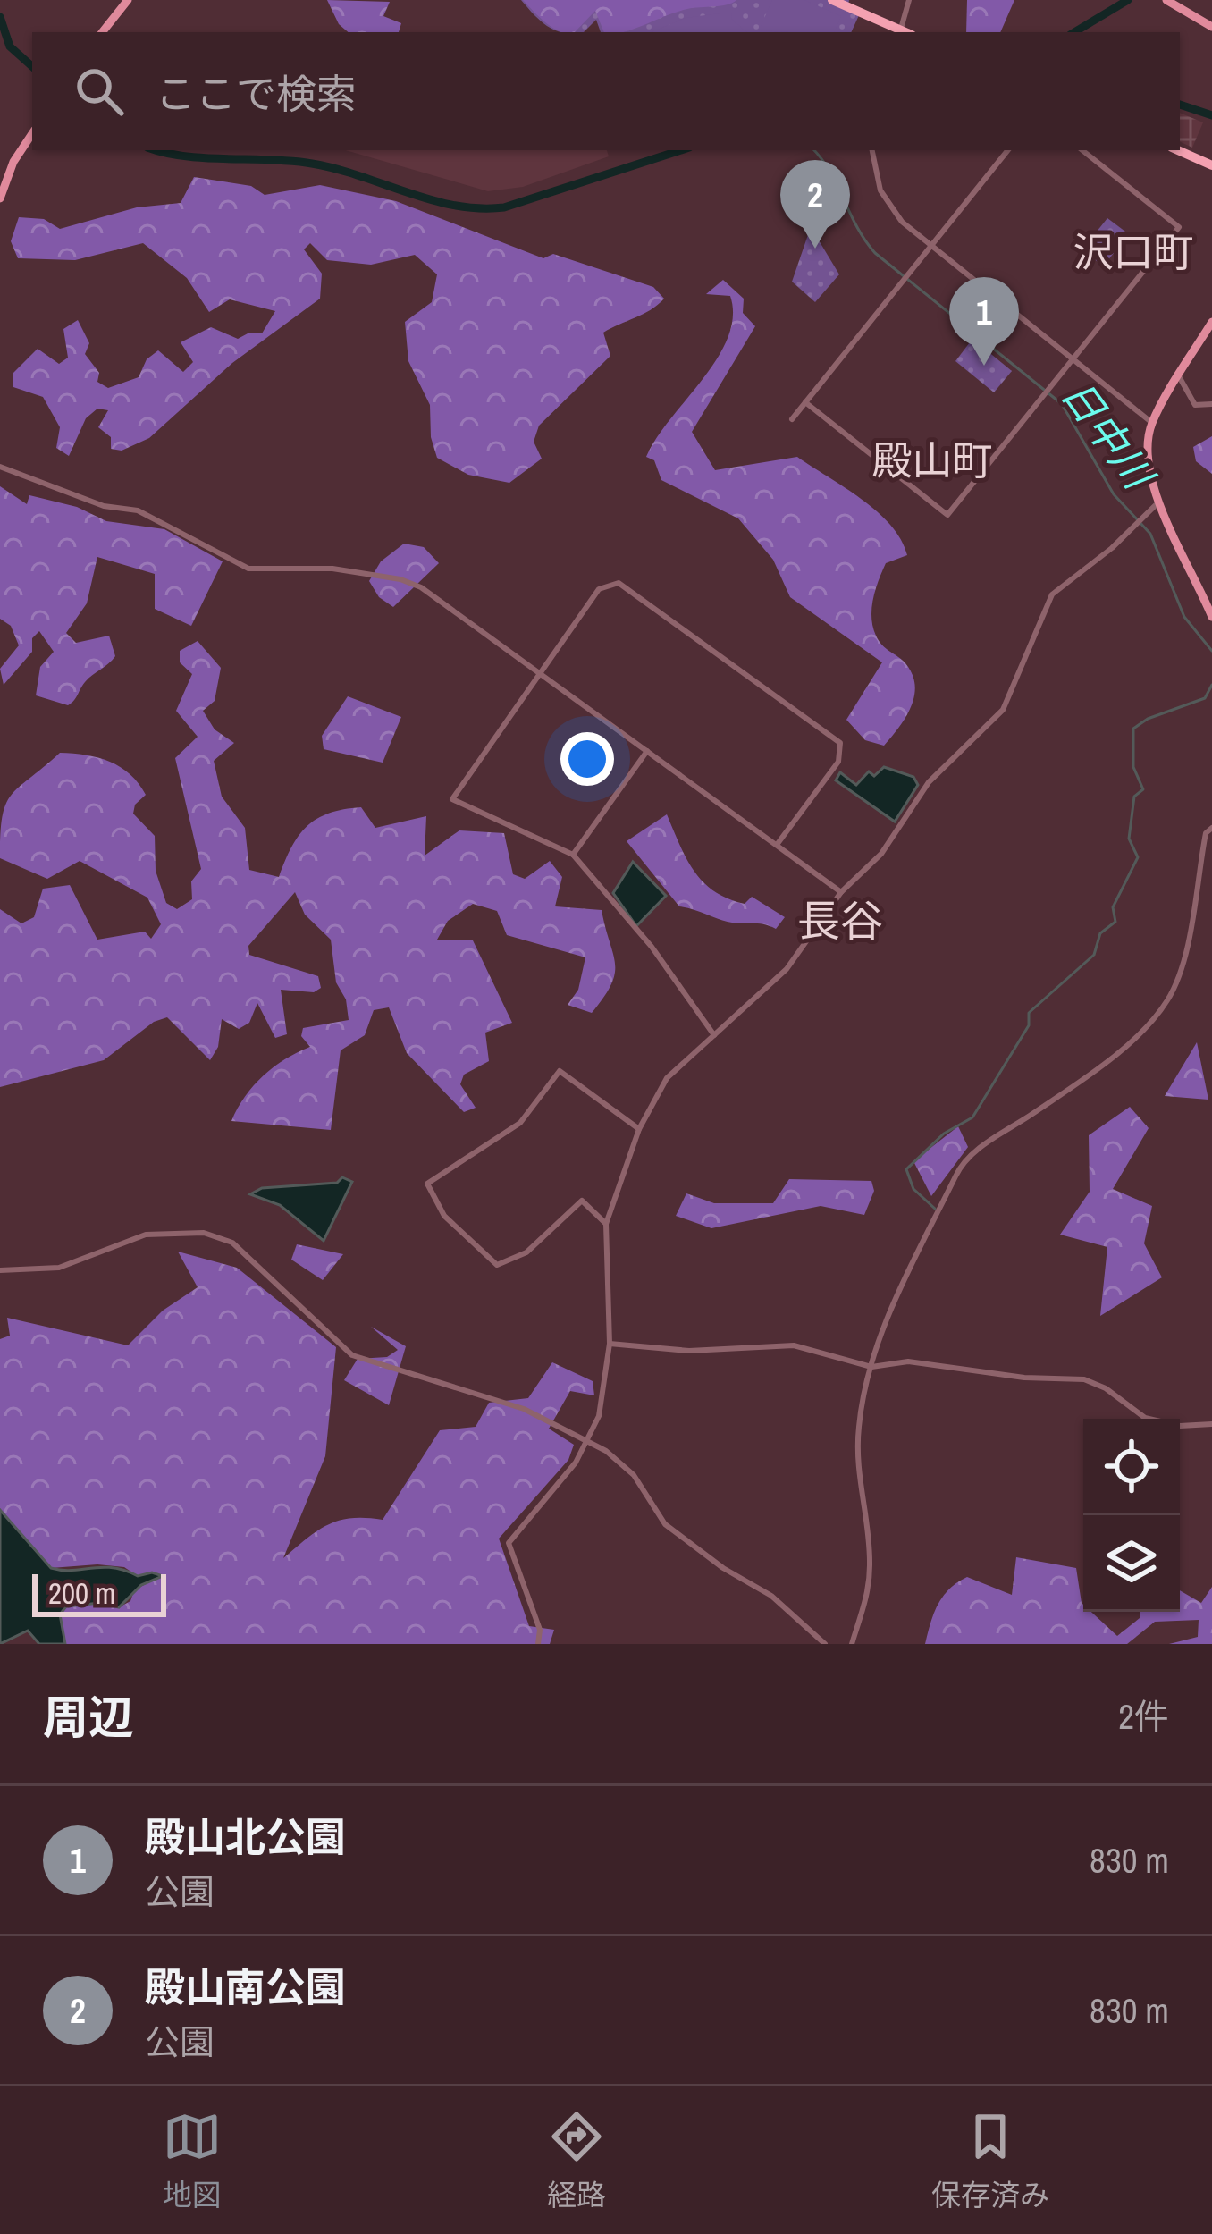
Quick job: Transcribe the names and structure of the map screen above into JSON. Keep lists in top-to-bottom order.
{
  "districts": ["沢口町", "殿山町", "長谷"],
  "water": ["日中川"],
  "scale_bar": "200 m",
  "page": {
    "search": "ここで検索",
    "pins": ["2", "1"],
    "scale": "200 m",
    "heading": ["周辺", "2件"],
    "list": [
      {
        "mark": "1",
        "name": "殿山北公園",
        "note": "公園",
        "value": "830 m"
      },
      {
        "mark": "2",
        "name": "殿山南公園",
        "note": "公園",
        "value": "830 m"
      }
    ],
    "nav": ["地図", "経路", "保存済み"]
  }
}
